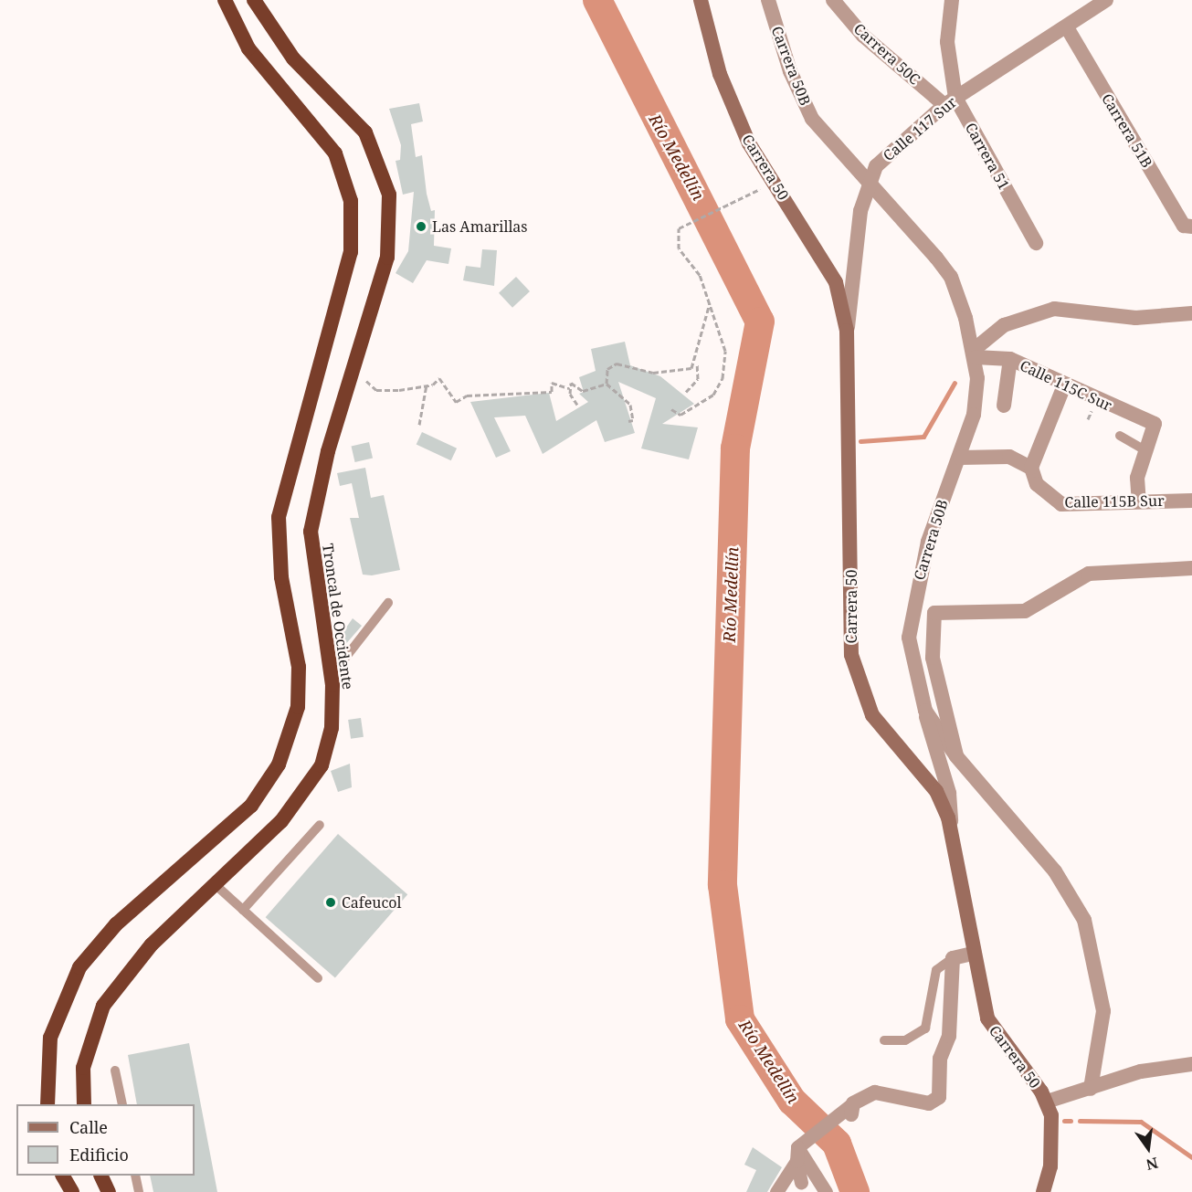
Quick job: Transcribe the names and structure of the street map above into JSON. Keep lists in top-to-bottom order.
{
  "streets": {
    "highway": ["Troncal de Occidente"],
    "main road": ["Carrera 50"],
    "street": [
      "Carrera 50C",
      "Carrera 50B",
      "Calle 117 Sur",
      "Carrera 51B",
      "Carrera 51",
      "Calle 115C Sur",
      "Calle 115B Sur"
    ]
  },
  "crossings": [
    ["Carrera 50C", "Calle 117 Sur"],
    ["Carrera 50C", "Carrera 51"],
    ["Carrera 50B", "Calle 117 Sur"],
    ["Carrera 50B", "Calle 115C Sur"],
    ["Calle 117 Sur", "Carrera 51B"],
    ["Calle 117 Sur", "Carrera 51"],
    ["Calle 117 Sur", "Carrera 50"]
  ],
  "water": ["Río Medellín"],
  "places": ["Las Amarillas", "Cafeucol"],
  "legend": ["Calle", "Edificio"],
  "north": "bottom"
}
